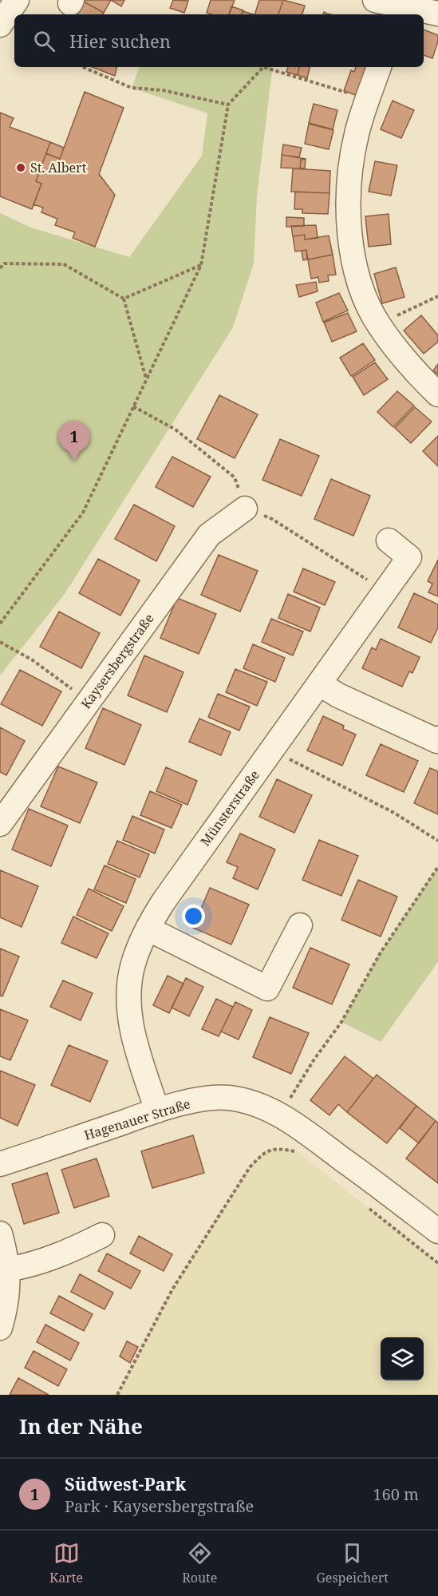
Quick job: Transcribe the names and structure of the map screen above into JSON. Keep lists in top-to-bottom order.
{
  "streets": {
    "street": ["Kaysersbergstraße", "Münsterstraße", "Hagenauer Straße"]
  },
  "crossings": [
    ["Münsterstraße", "Hagenauer Straße"]
  ],
  "places": ["St. Albert"],
  "page": {
    "search": "Hier suchen",
    "pins": "1",
    "heading": "In der Nähe",
    "list": [
      {
        "mark": "1",
        "name": "Südwest-Park",
        "note": "Park · Kaysersbergstraße",
        "value": "160 m"
      }
    ],
    "nav": ["Karte", "Route", "Gespeichert"]
  }
}
